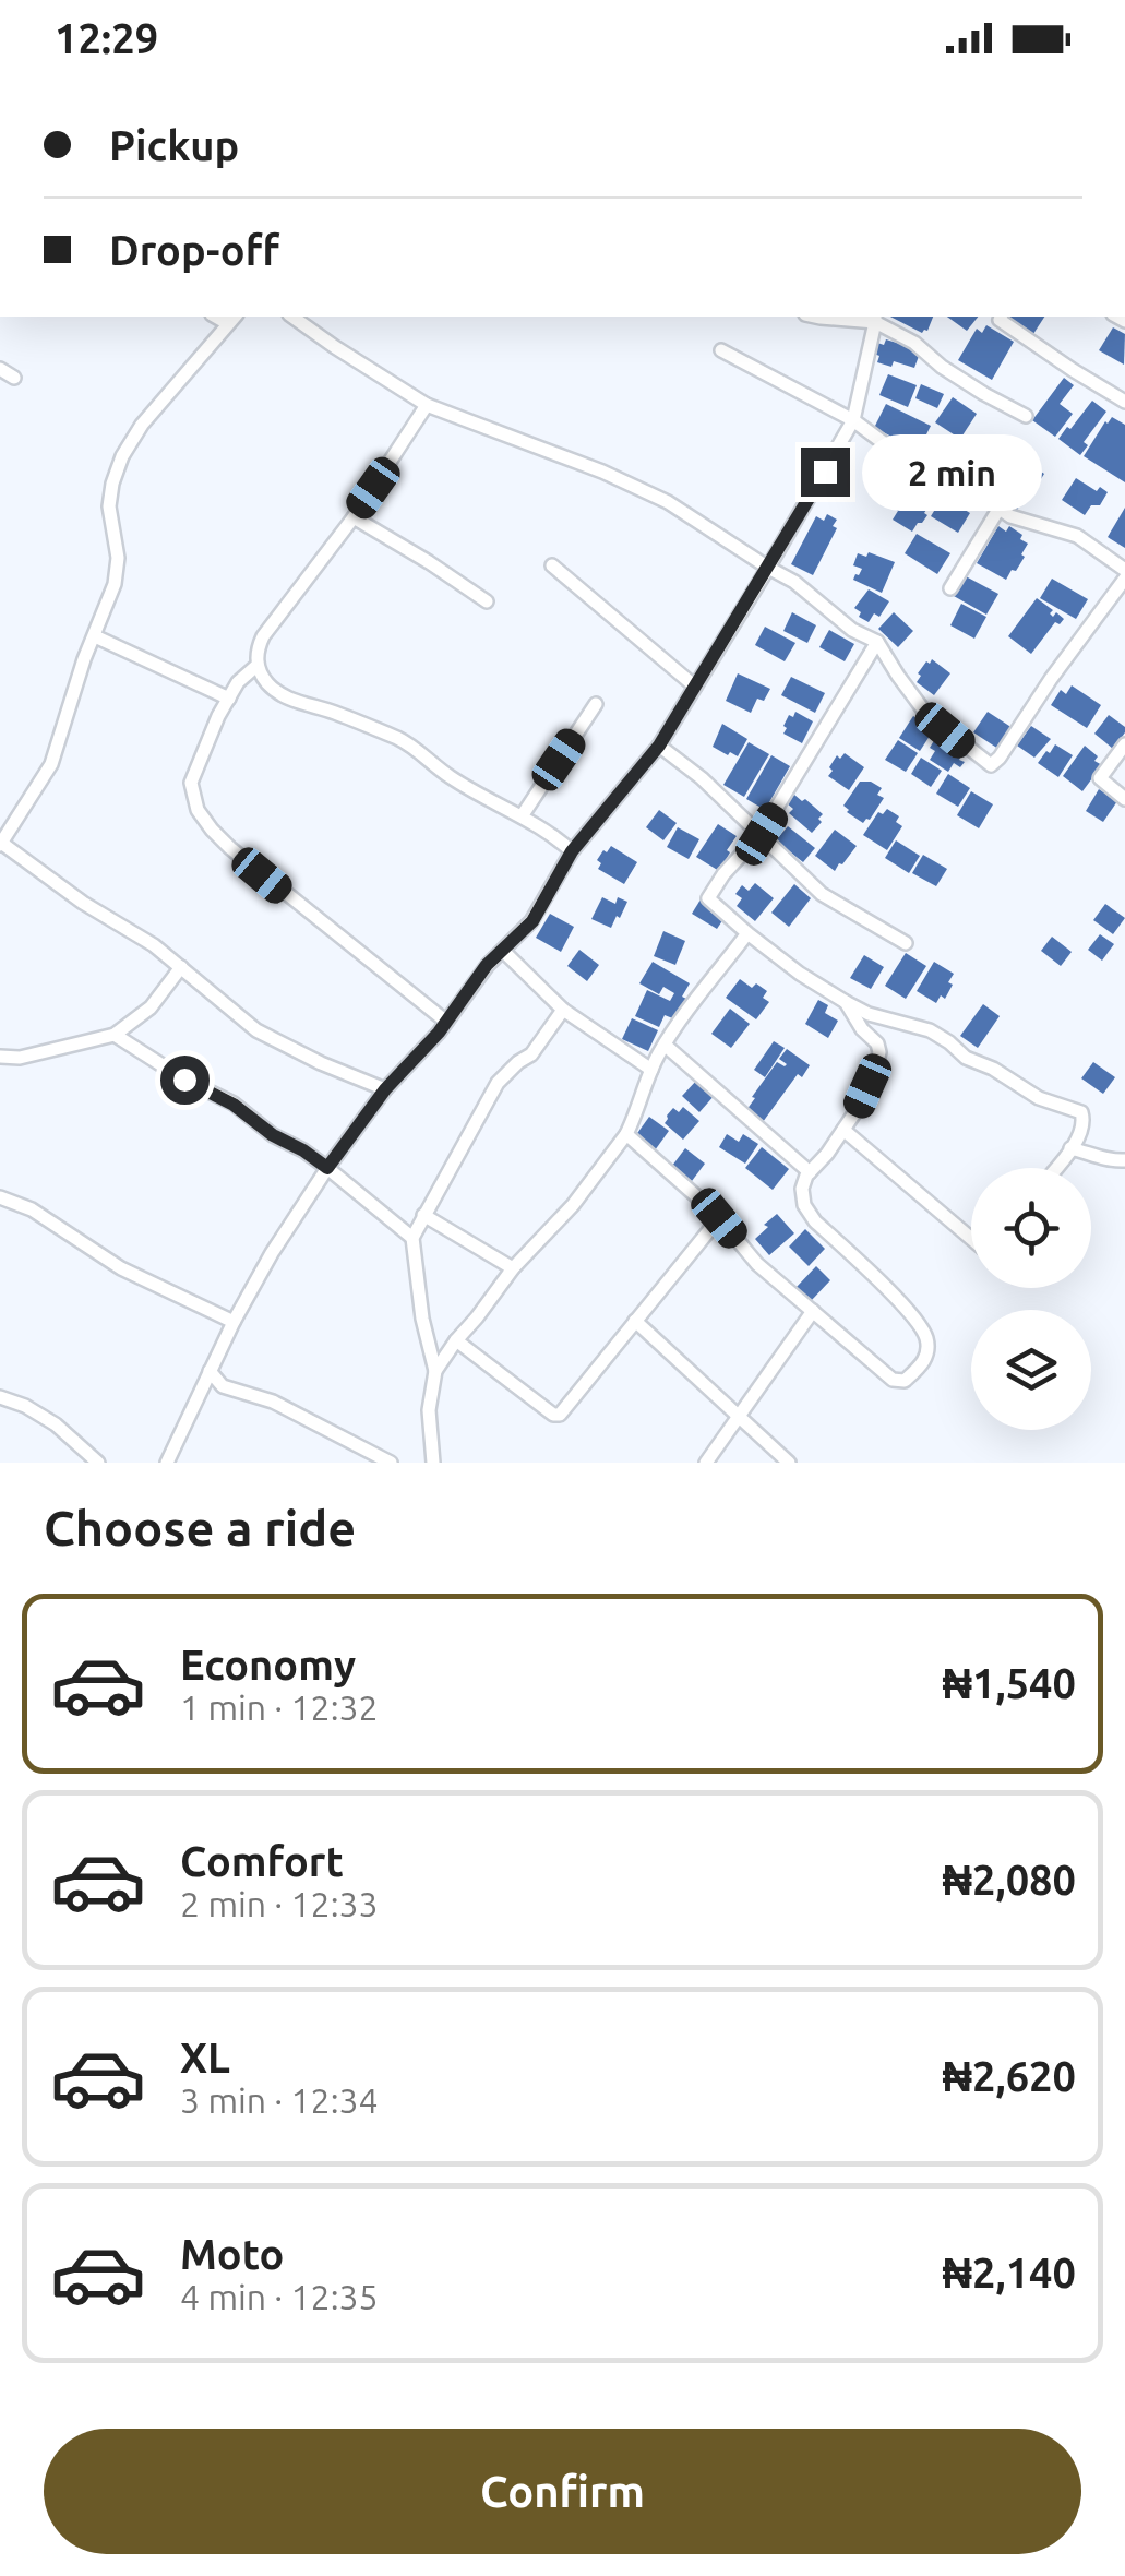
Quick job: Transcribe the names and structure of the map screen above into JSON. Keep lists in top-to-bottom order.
{
  "page": {
    "status": "12:29",
    "banner": ["Pickup", "Drop-off"],
    "bubble": "2 min",
    "heading": "Choose a ride",
    "list": [
      {
        "name": "Economy",
        "note": "1 min · 12:32",
        "value": "₦1,540"
      },
      {
        "name": "Comfort",
        "note": "2 min · 12:33",
        "value": "₦2,080"
      },
      {
        "name": "XL",
        "note": "3 min · 12:34",
        "value": "₦2,620"
      },
      {
        "name": "Moto",
        "note": "4 min · 12:35",
        "value": "₦2,140"
      }
    ],
    "buttons": "Confirm"
  }
}
